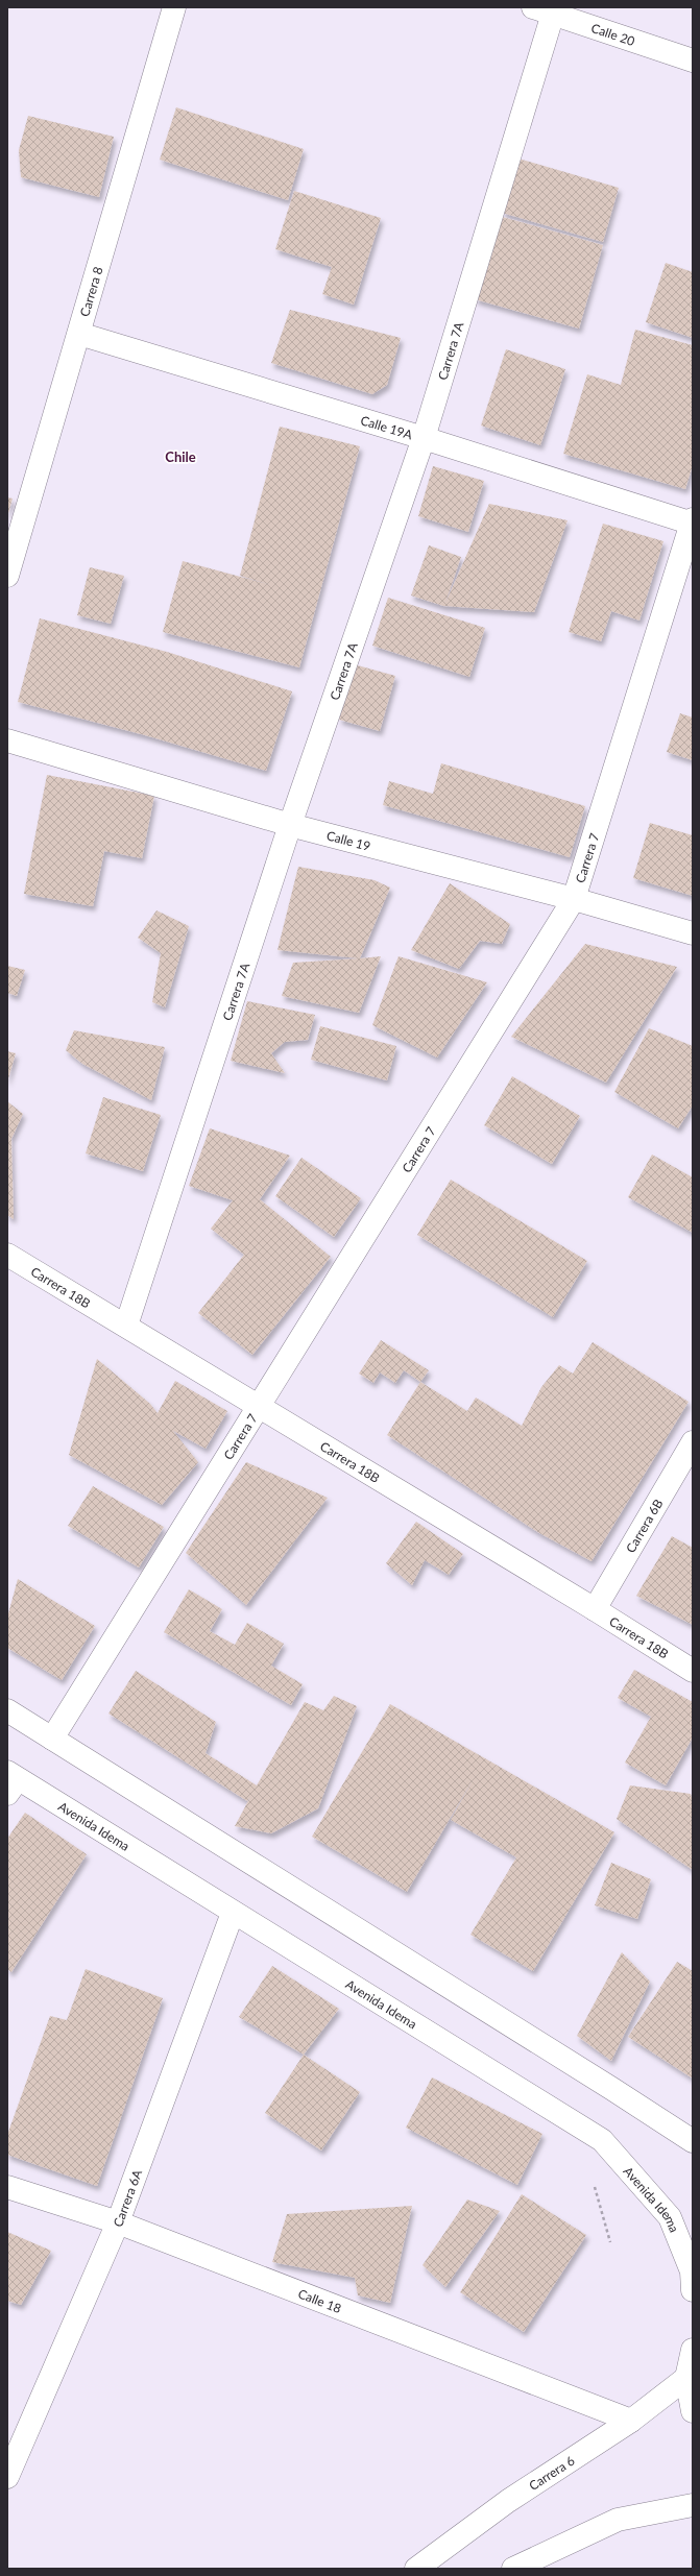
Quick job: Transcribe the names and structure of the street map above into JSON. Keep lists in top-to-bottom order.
{
  "streets": {
    "street": [
      "Calle 20",
      "Carrera 8",
      "Carrera 7A",
      "Calle 19A",
      "Calle 19",
      "Carrera 7",
      "Carrera 18B",
      "Carrera 6B",
      "Avenida Idema",
      "Carrera 6A",
      "Calle 18",
      "Carrera 6"
    ]
  },
  "crossings": [
    ["Calle 20", "Carrera 7A"],
    ["Carrera 8", "Calle 19A"],
    ["Carrera 7A", "Calle 19A"],
    ["Carrera 7A", "Calle 19"],
    ["Carrera 7A", "Carrera 18B"],
    ["Calle 19A", "Carrera 7"],
    ["Calle 19", "Carrera 7"],
    ["Carrera 7", "Carrera 18B"],
    ["Carrera 18B", "Carrera 6B"],
    ["Avenida Idema", "Carrera 6A"],
    ["Carrera 6A", "Calle 18"],
    ["Calle 18", "Carrera 6"]
  ],
  "districts": ["Chile"]
}
